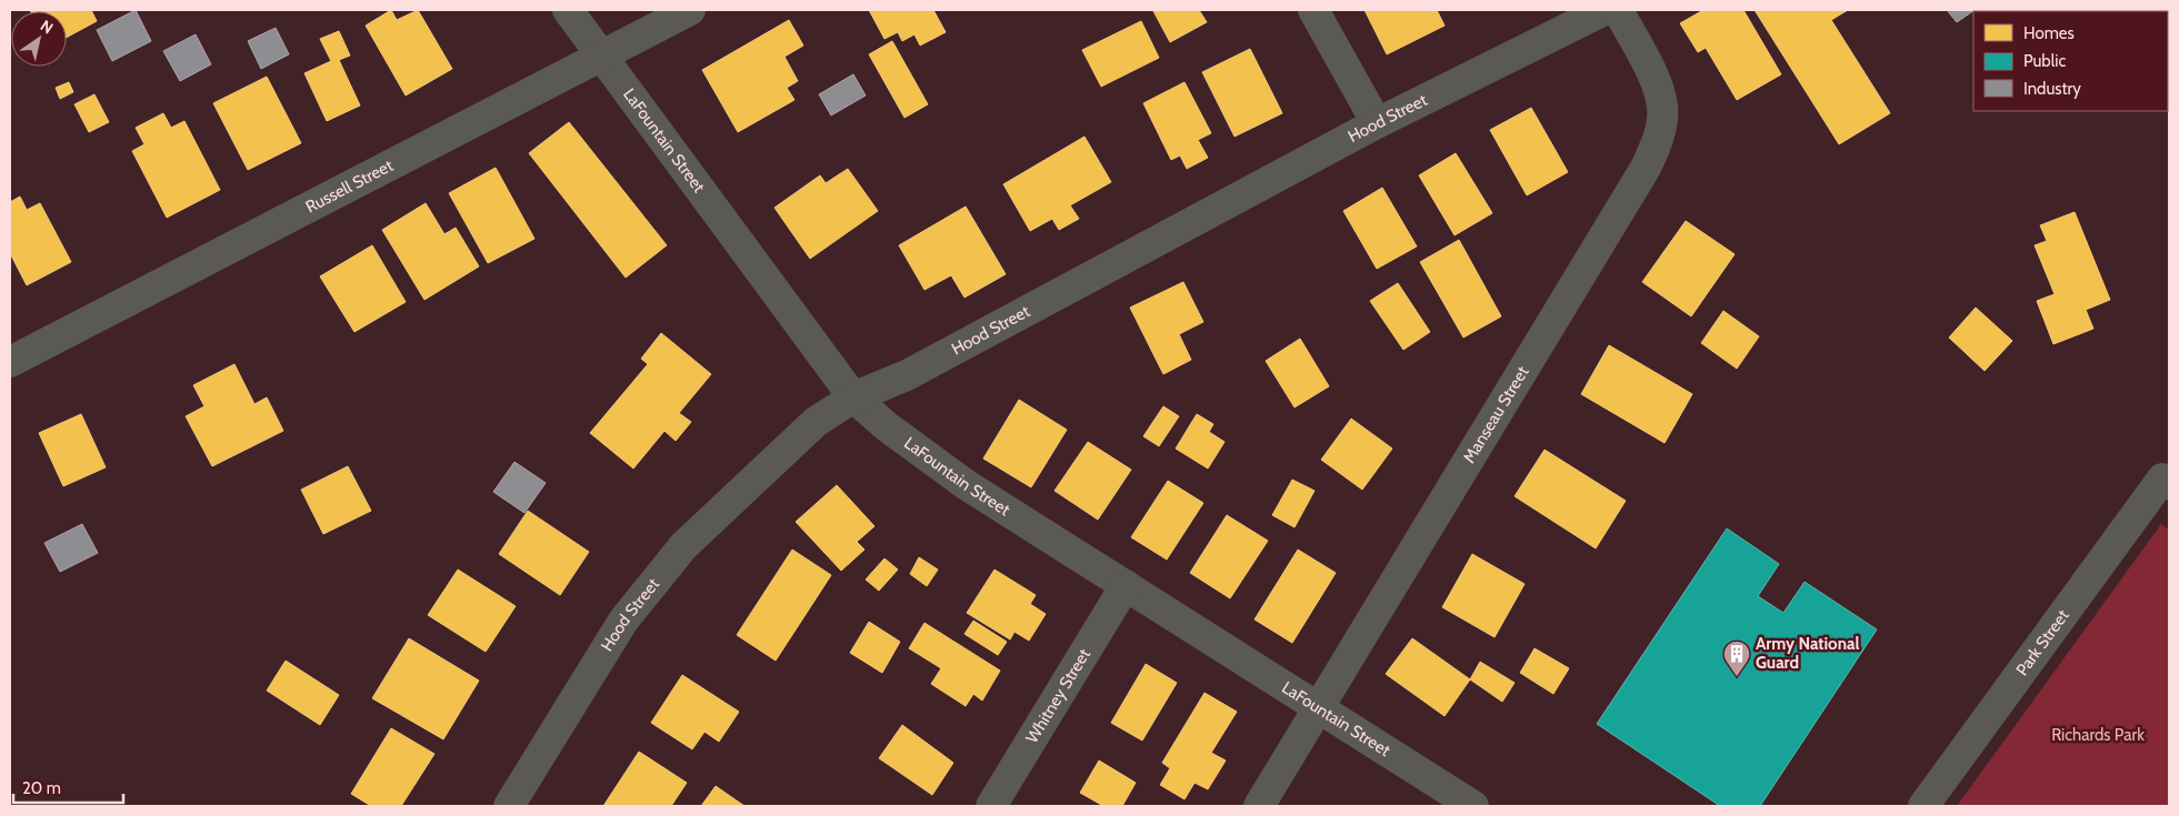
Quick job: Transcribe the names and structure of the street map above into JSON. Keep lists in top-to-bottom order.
{
  "streets": {
    "street": [
      "Hood Street",
      "LaFountain Street",
      "Russell Street",
      "Manseau Street",
      "Park Street",
      "Whitney Street"
    ]
  },
  "crossings": [
    ["Hood Street", "LaFountain Street"],
    ["LaFountain Street", "Russell Street"],
    ["LaFountain Street", "Manseau Street"],
    ["LaFountain Street", "Whitney Street"]
  ],
  "parks": ["Richards Park"],
  "places": {
    "building": ["Army National Guard"]
  },
  "legend": ["Homes", "Public", "Industry"],
  "scale_bar": "20 m",
  "north": "top right"
}
